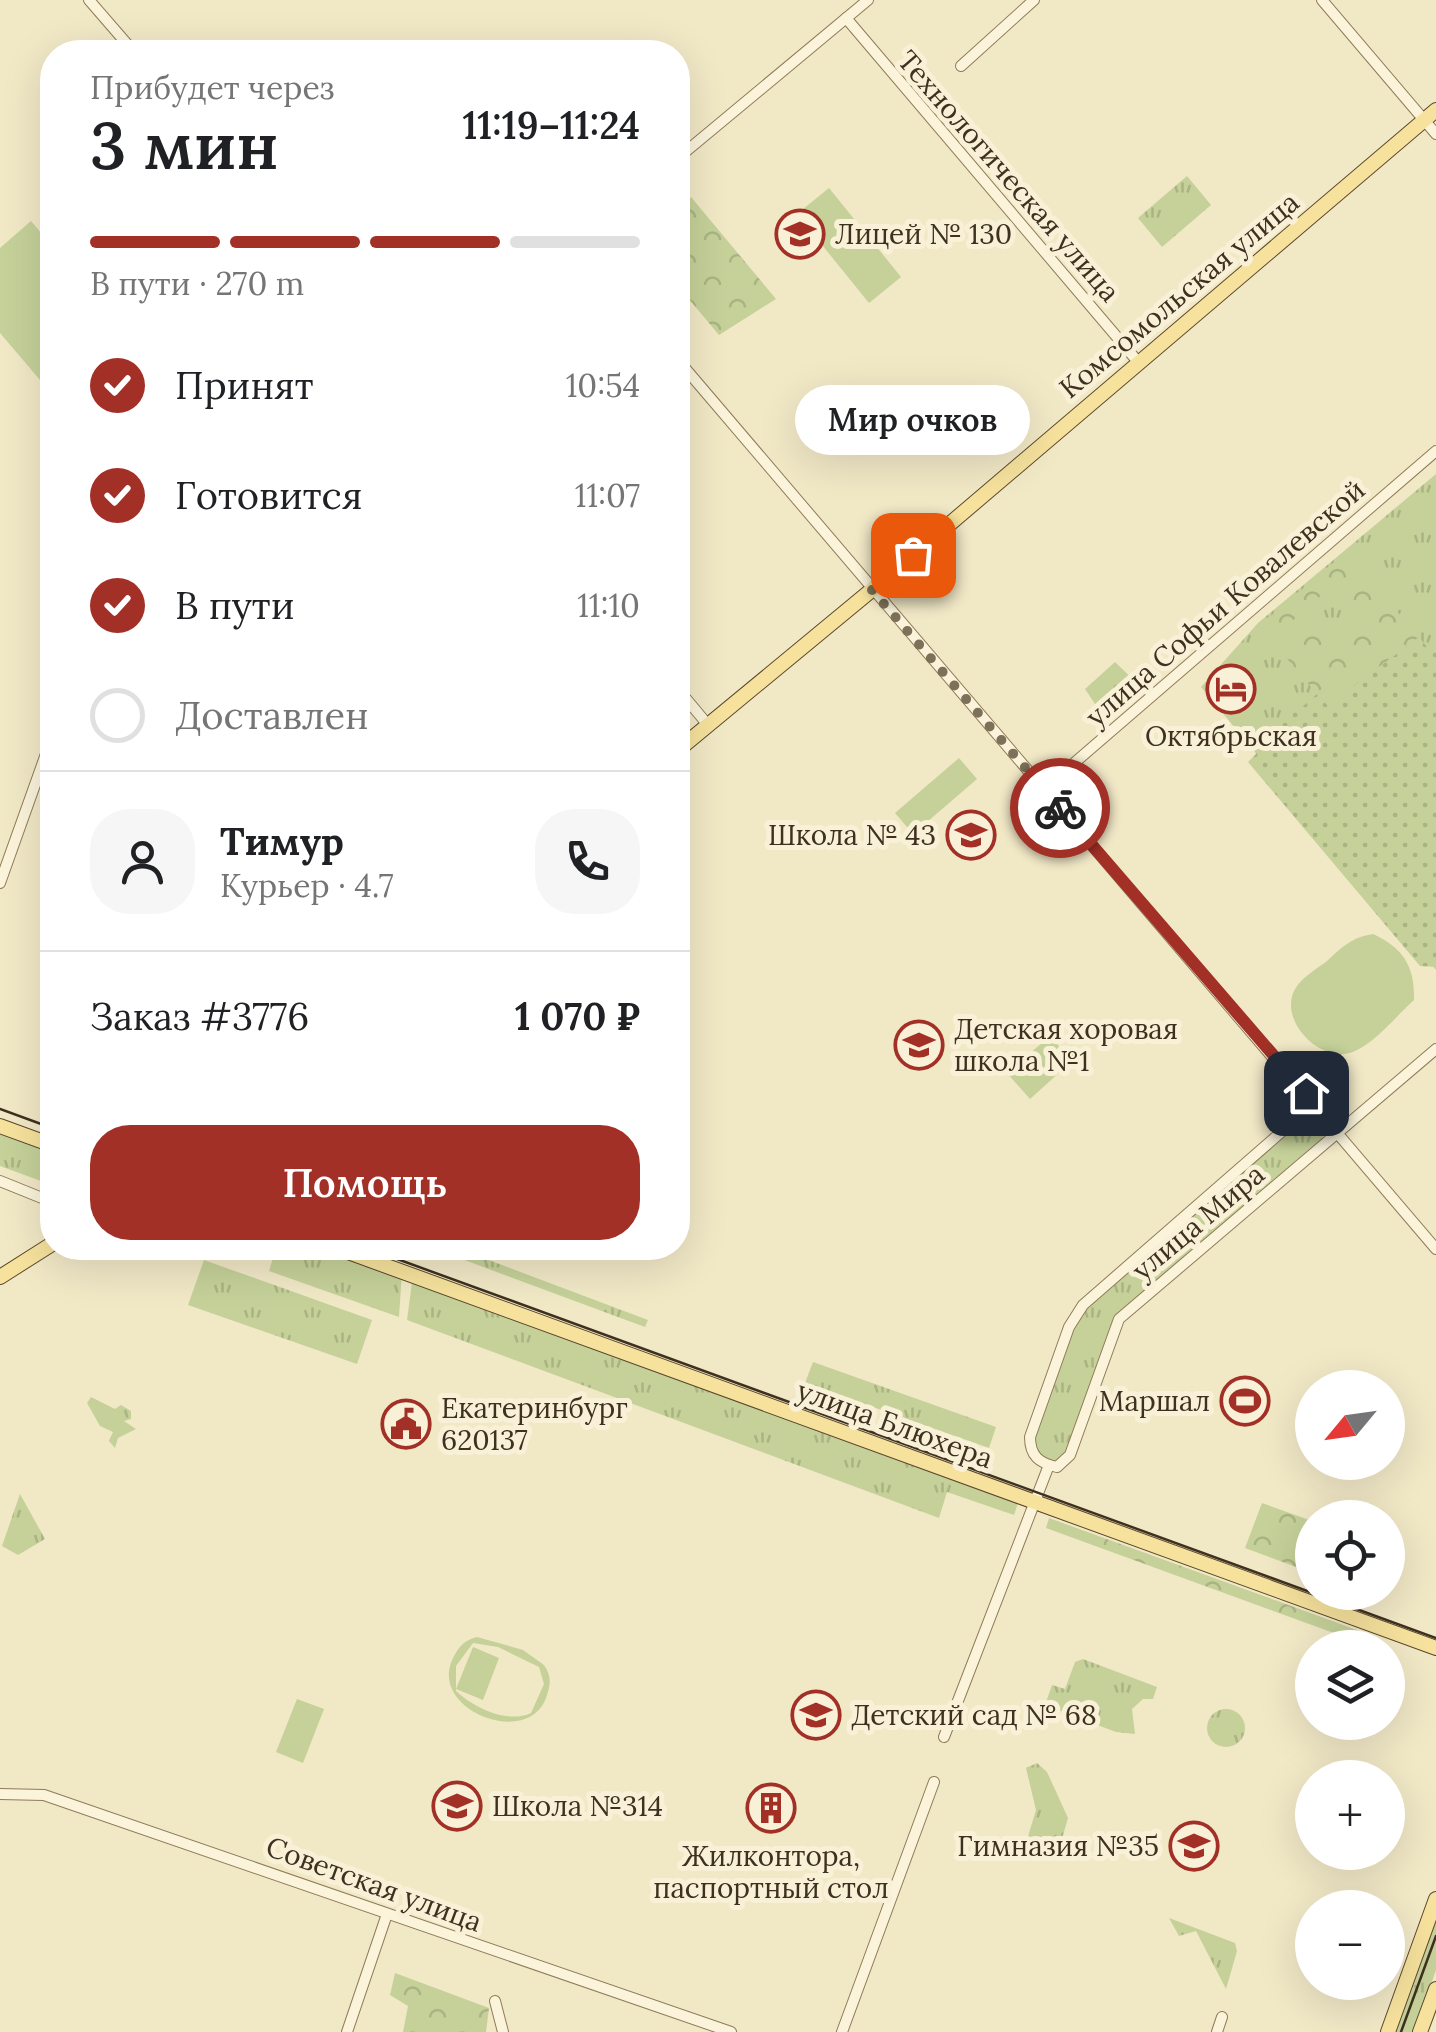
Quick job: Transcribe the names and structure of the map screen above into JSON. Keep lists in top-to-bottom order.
{
  "streets": {
    "main road": ["Комсомольская улица", "улица Блюхера"],
    "street": [
      "Технологическая улица",
      "улица Софьи Ковалевской",
      "улица Мира",
      "Советская улица"
    ]
  },
  "crossings": [
    ["Технологическая улица", "Комсомольская улица"],
    ["улица Мира", "улица Блюхера"]
  ],
  "places": {
    "school or university": [
      "Лицей № 130",
      "Школа № 43",
      "Детская хоровая школа №1",
      "Детский сад № 68",
      "Школа №314",
      "Гимназия №35"
    ],
    "other": ["Мир очков"],
    "hotel": ["Октябрьская"],
    "sports": ["Маршал"],
    "public building": ["Екатеринбург 620137"],
    "building": ["Жилконтора, паспортный стол"]
  },
  "north": "bottom left",
  "page": {
    "heading": ["3 мин", "Прибудет через", "11:19–11:24"],
    "panel": [
      "Тимур",
      "Курьер · 4.7",
      "Заказ #3776",
      "1 070 ₽"
    ],
    "bar": "В пути · 270 m",
    "list": [
      ["Принят", "10:54"],
      ["Готовится", "11:07"],
      ["В пути", "11:10"],
      "Доставлен"
    ],
    "bubble": "Мир очков",
    "buttons": "Помощь",
    "map_buttons": ["+", "−"]
  }
}
